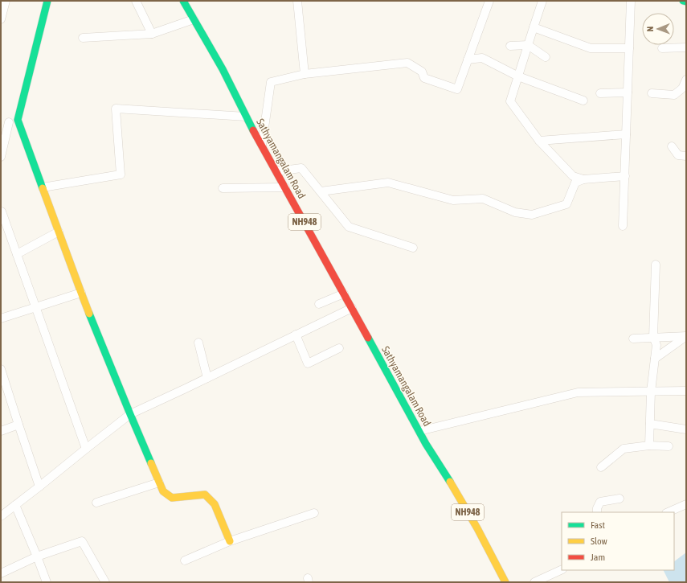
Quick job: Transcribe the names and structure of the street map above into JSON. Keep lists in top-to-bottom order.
{
  "streets": {
    "main road": ["Sathyamangalam Road", "NH948"]
  },
  "legend": ["Fast", "Slow", "Jam"],
  "north": "left"
}
